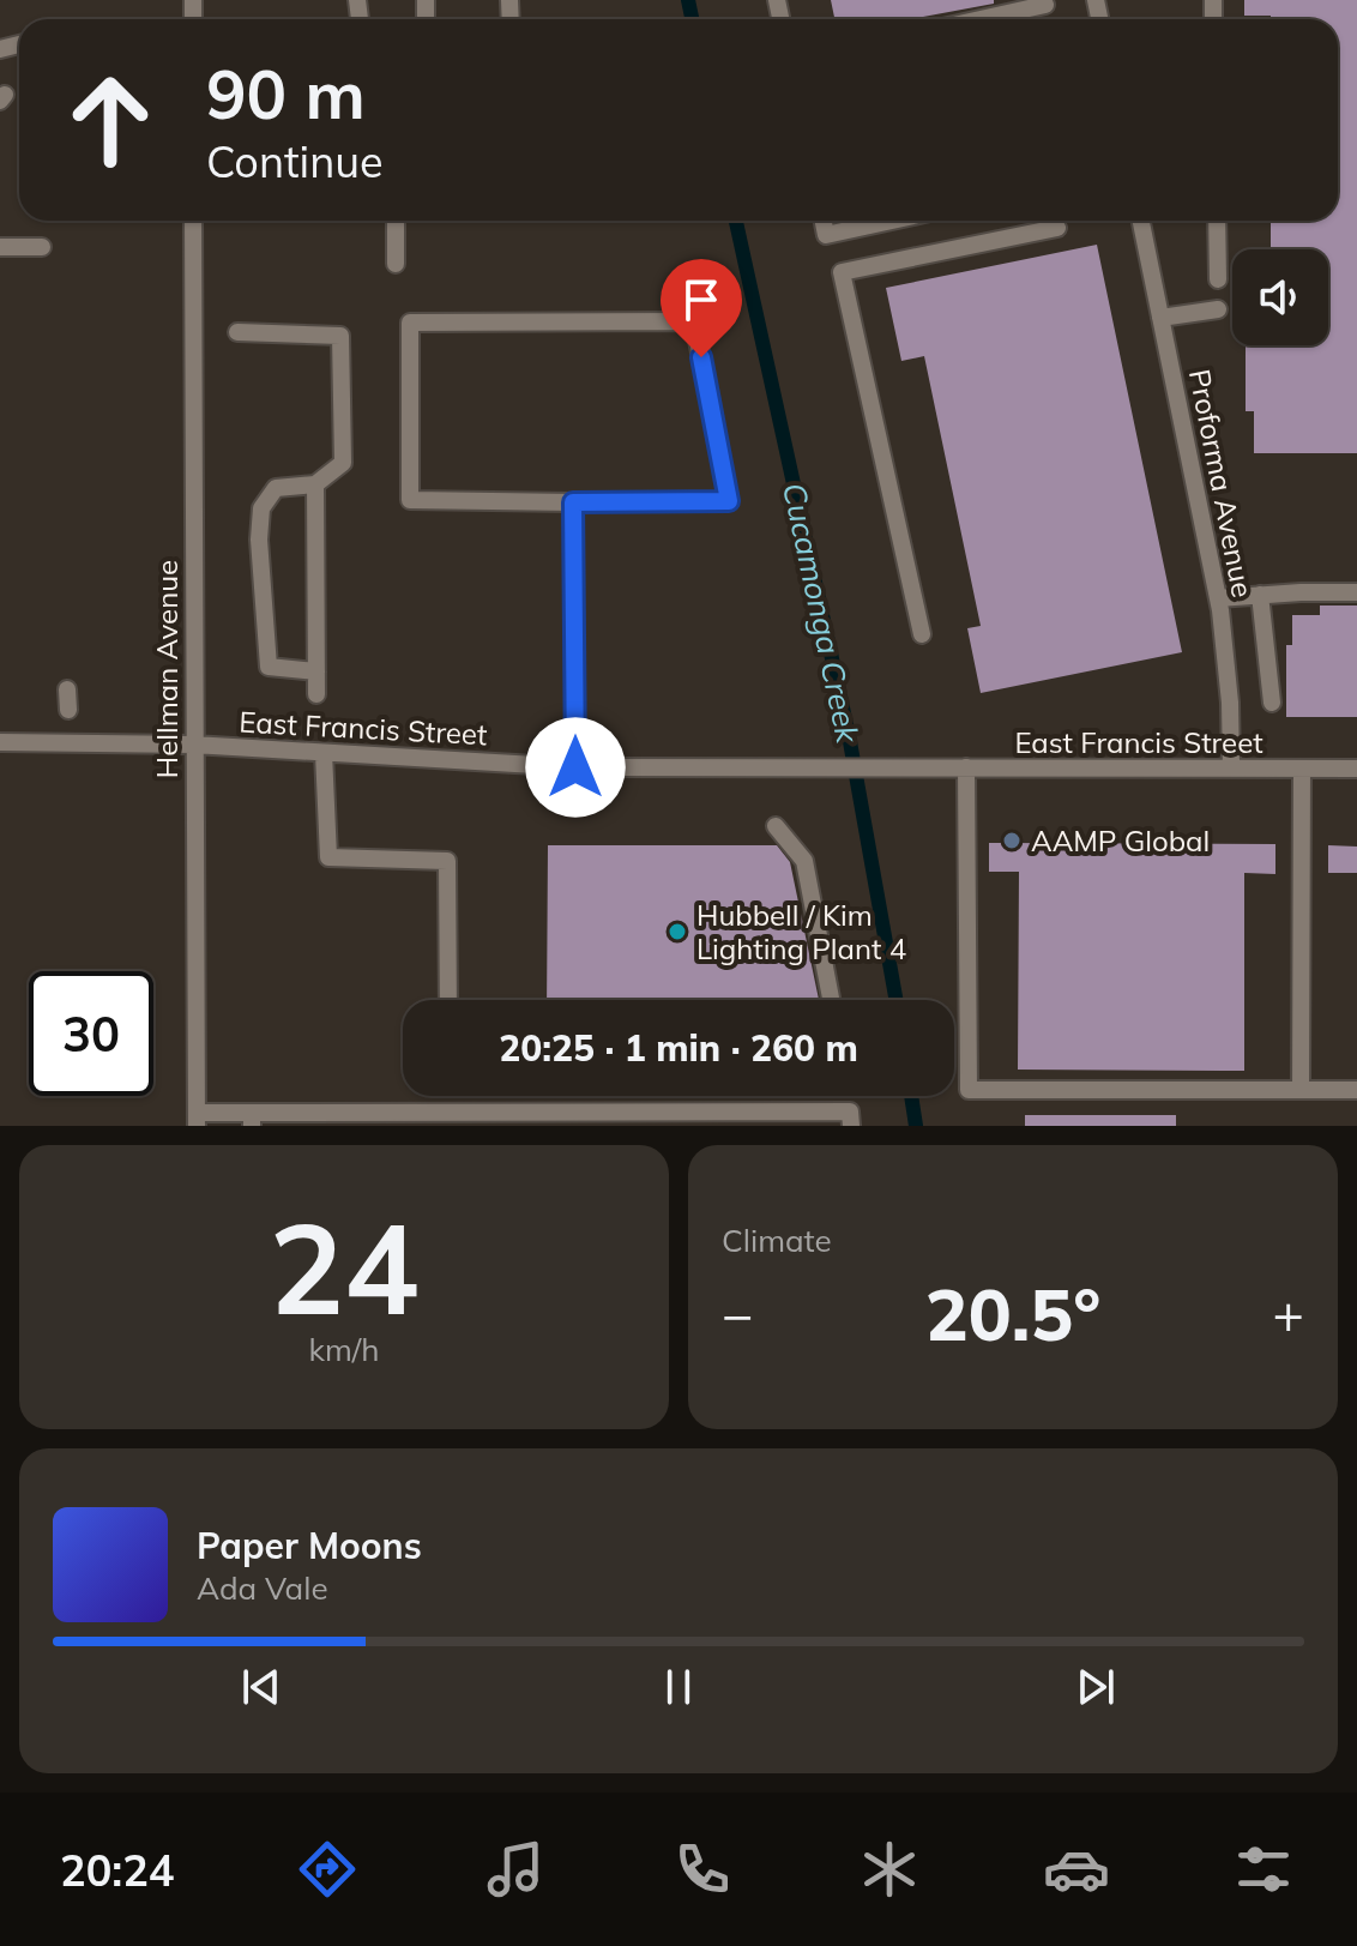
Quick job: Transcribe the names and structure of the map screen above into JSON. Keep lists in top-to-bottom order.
{
  "streets": {
    "street": ["Proforma Avenue", "Hellman Avenue", "East Francis Street"]
  },
  "crossings": [
    ["Proforma Avenue", "East Francis Street"],
    ["Hellman Avenue", "East Francis Street"]
  ],
  "water": ["Cucamonga Creek"],
  "places": ["AAMP Global", "Hubbell / Kim Lighting Plant 4"],
  "page": {
    "turn": ["90 m", "Continue"],
    "limit": "30",
    "trip": "20:25 · 1 min · 260 m",
    "tile": [
      ["24", "km/h"],
      "Climate"
    ],
    "heat": ["−", "20.5°", "+"],
    "song": ["Paper Moons", "Ada Vale"],
    "tabs": "20:24"
  }
}
